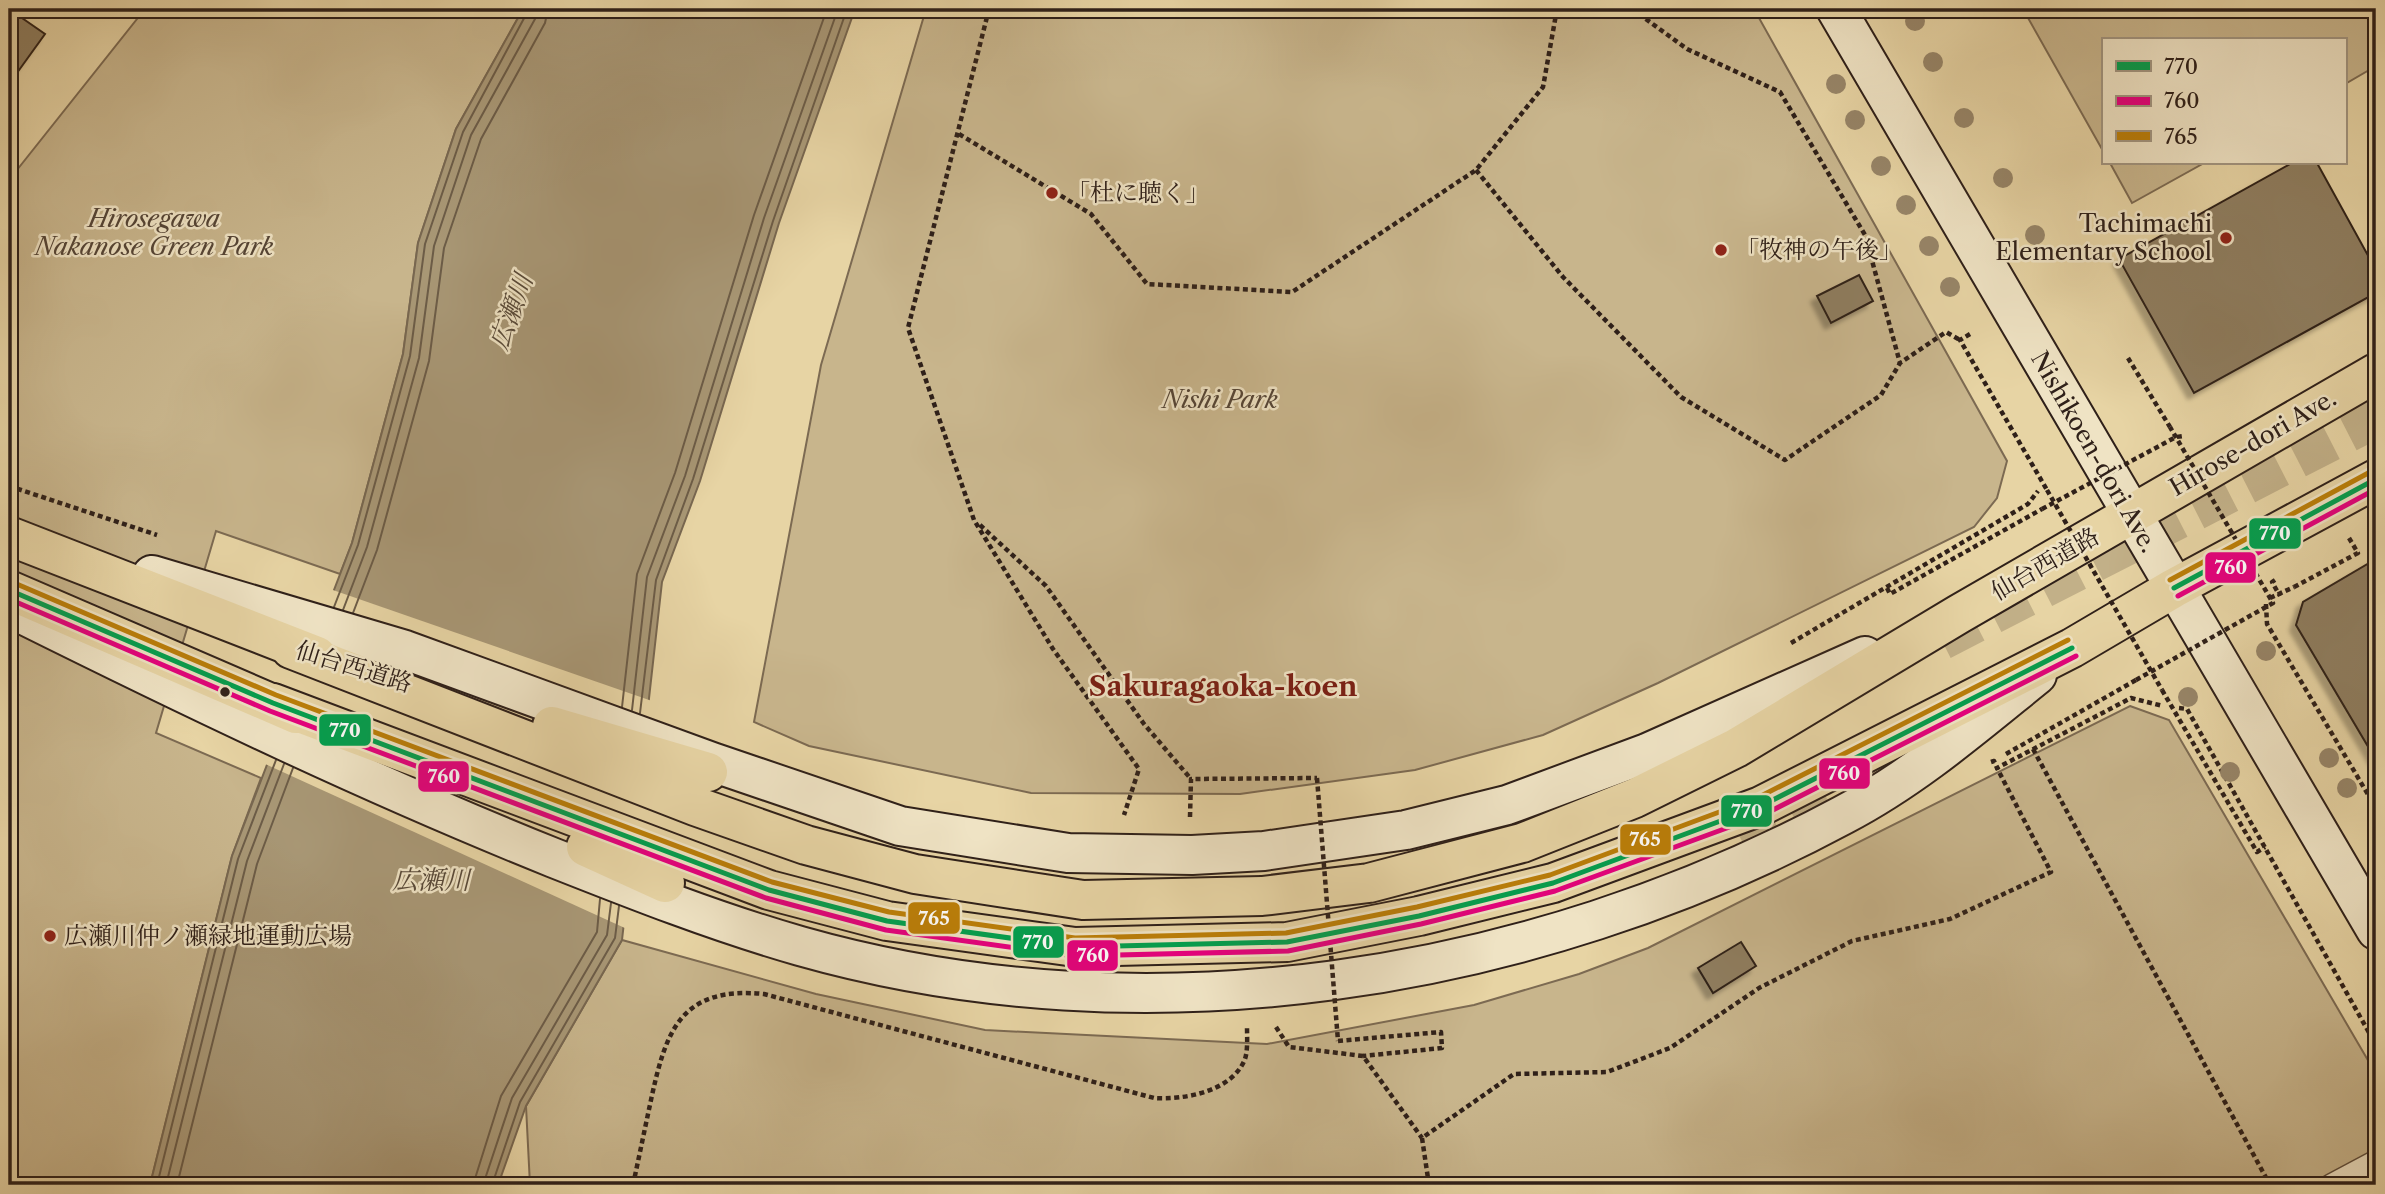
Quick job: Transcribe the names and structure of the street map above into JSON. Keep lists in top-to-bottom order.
{
  "streets": {
    "highway": ["Hirose-dori Ave.", "仙台西道路"],
    "street": ["Nishikoen-dori Ave."]
  },
  "crossings": [
    ["Hirose-dori Ave.", "Nishikoen-dori Ave."],
    ["Hirose-dori Ave.", "仙台西道路"],
    ["Nishikoen-dori Ave.", "仙台西道路"]
  ],
  "districts": ["Sakuragaoka-koen"],
  "water": ["広瀬川"],
  "parks": ["Hirosegawa Nakanose Green Park", "Nishi Park"],
  "places": [
    "「杜に聴く」",
    "Tachimachi Elementary School",
    "「牧神の午後」",
    "広瀬川仲ノ瀬緑地運動広場"
  ],
  "lines": ["transit line 765", "transit line 770", "transit line 760"],
  "legend": ["770", "760", "765"]
}
